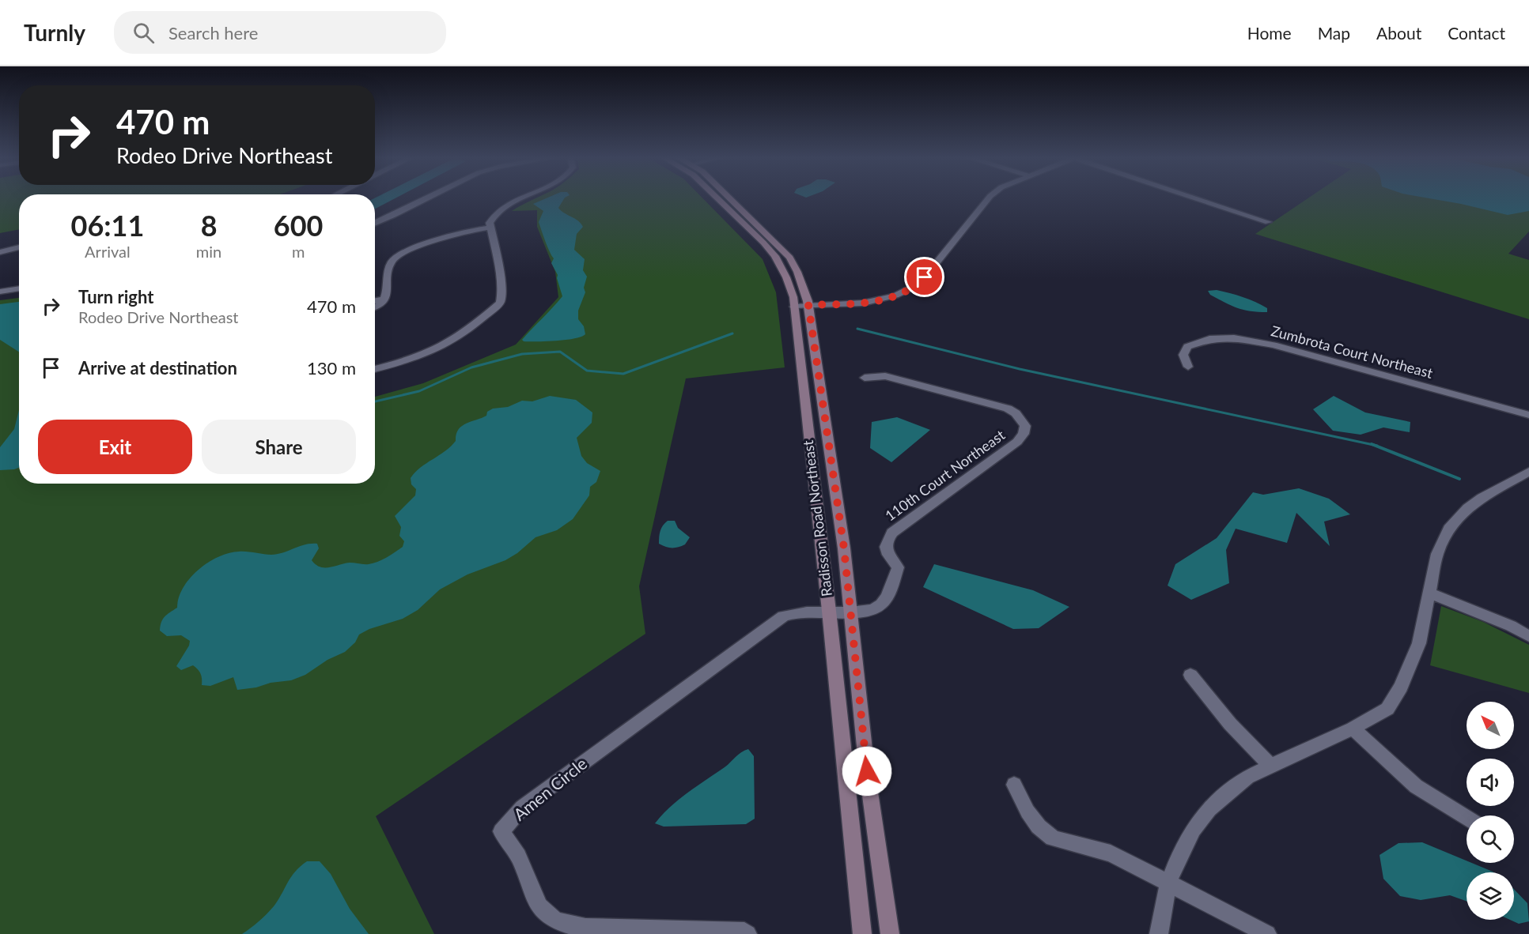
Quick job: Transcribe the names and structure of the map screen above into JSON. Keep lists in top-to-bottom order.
{
  "streets": {
    "main road": ["Radisson Road Northeast"],
    "street": ["Zumbrota Court Northeast", "110th Court Northeast", "Amen Circle"]
  },
  "crossings": [
    ["110th Court Northeast", "Radisson Road Northeast"],
    ["110th Court Northeast", "Amen Circle"],
    ["Radisson Road Northeast", "Amen Circle"]
  ],
  "north": "top left",
  "page": {
    "header": "Turnly",
    "search": "Search here",
    "nav": [
      "Home",
      "Map",
      "About",
      "Contact"
    ],
    "turn": ["470 m", "Rodeo Drive Northeast"],
    "eta": [
      "06:11",
      "Arrival",
      "8",
      "min",
      "600",
      "m"
    ],
    "list": [
      {
        "name": "Turn right",
        "note": "Rodeo Drive Northeast",
        "value": "470 m"
      },
      {
        "name": "Arrive at destination",
        "value": "130 m"
      }
    ],
    "buttons": ["Exit", "Share"]
  }
}
